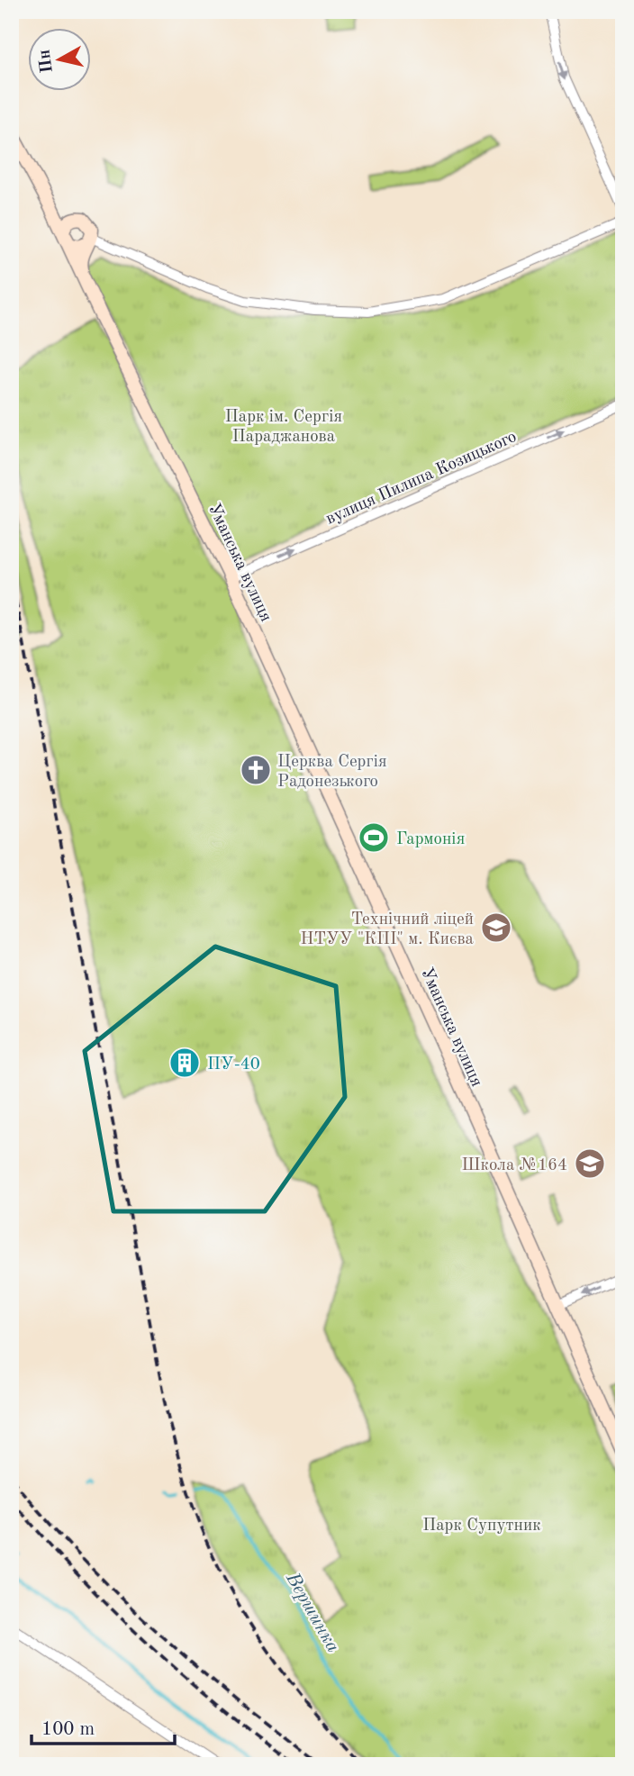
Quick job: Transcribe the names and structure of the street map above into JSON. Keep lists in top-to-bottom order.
{
  "streets": {
    "street": ["вулиця Пилипа Козицького", "Уманська вулиця"]
  },
  "crossings": [
    ["вулиця Пилипа Козицького", "Уманська вулиця"]
  ],
  "one_way": ["вулиця Пилипа Козицького"],
  "water": ["Вершинка"],
  "parks": ["Парк ім. Сергія Параджанова", "Парк Супутник"],
  "places": {
    "church": ["Церква Сергія Радонезького"],
    "sports": ["Гармонія"],
    "school or university": ["Технічний ліцей НТУУ \"КПІ\" м. Києва", "Школа №164"],
    "building": ["ПУ-40"]
  },
  "scale_bar": "100 m",
  "north": "left"
}
